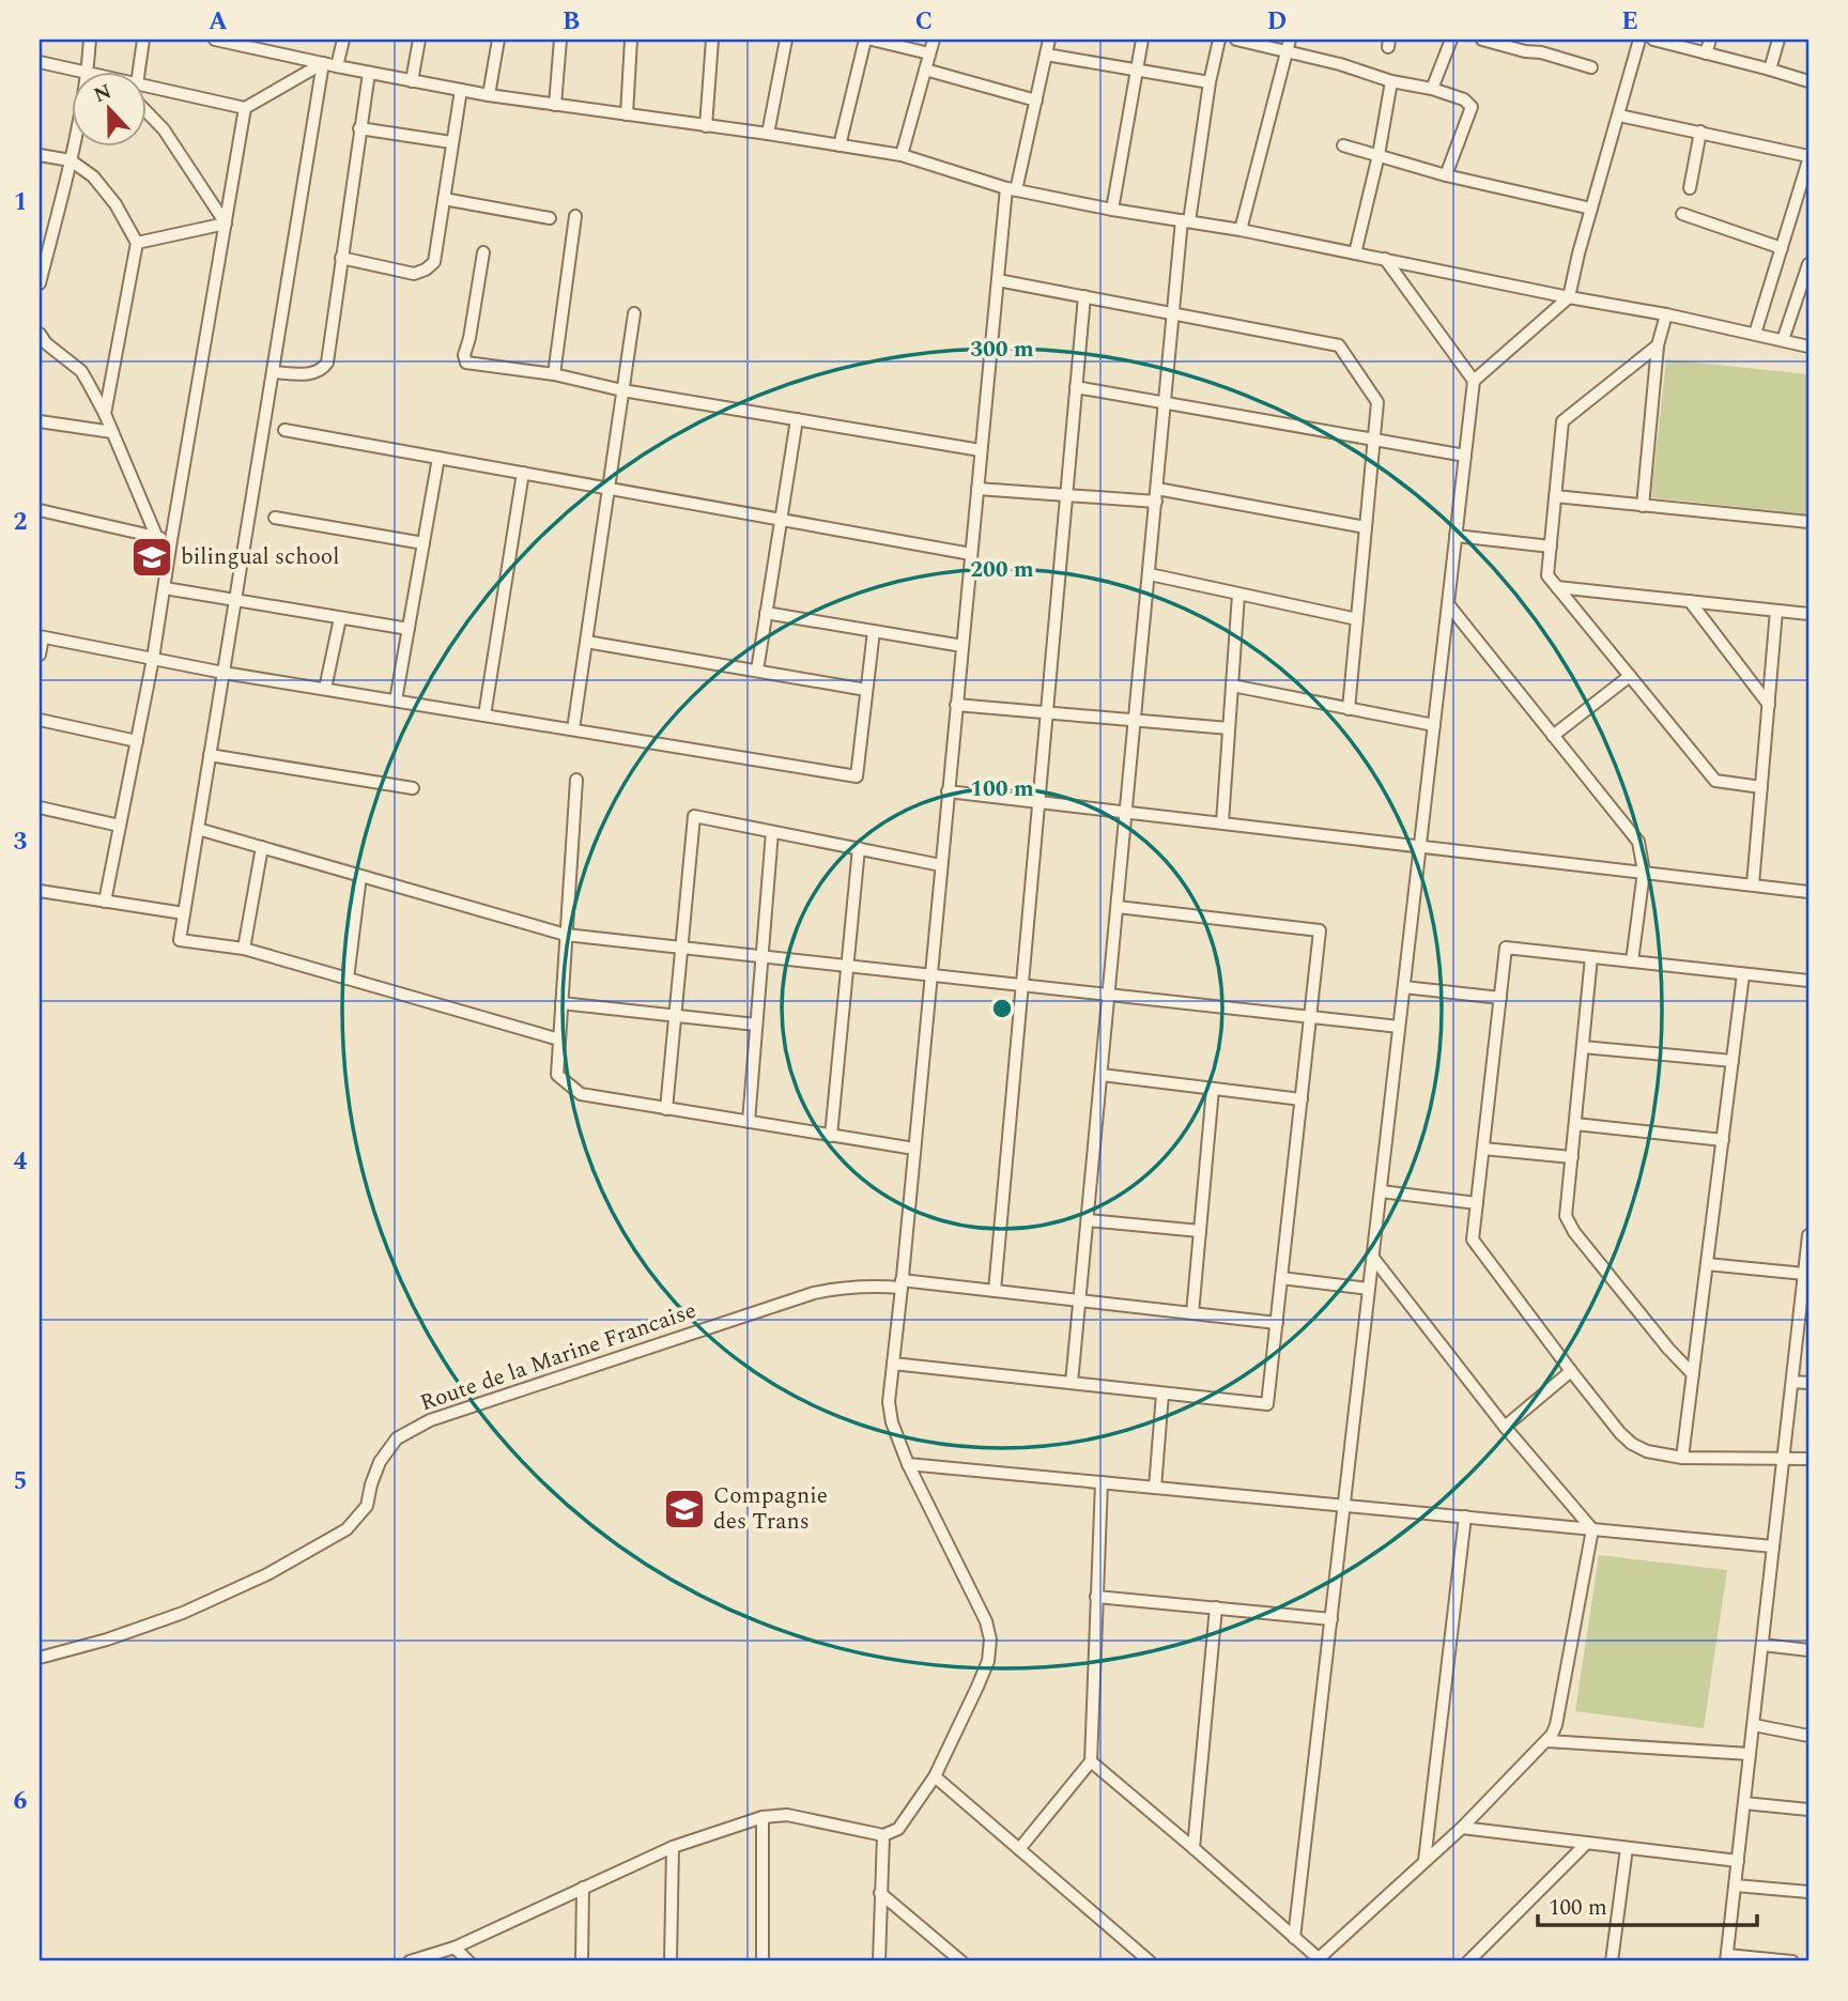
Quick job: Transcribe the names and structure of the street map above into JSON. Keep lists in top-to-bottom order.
{
  "streets": {
    "street": ["Route de la Marine Francaise"]
  },
  "places": {
    "school or university": ["bilingual school", "Compagnie des Trans"]
  },
  "scale_bar": "100 m",
  "north": "top",
  "grid": {
    "columns": [
      "A",
      "B",
      "C",
      "D",
      "E"
    ],
    "rows": [
      "1",
      "2",
      "3",
      "4",
      "5",
      "6"
    ]
  },
  "rings": ["300 m", "200 m", "100 m"]
}
